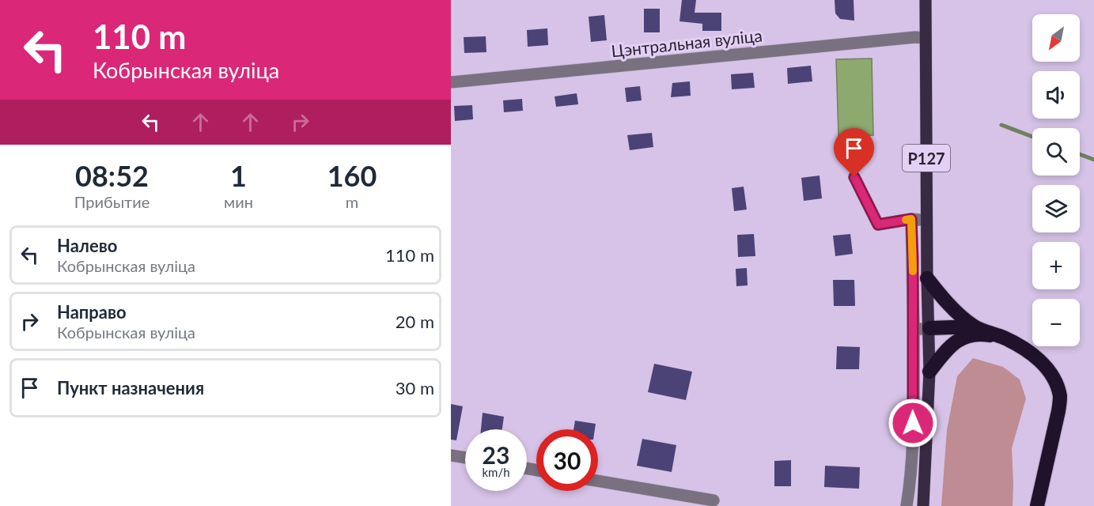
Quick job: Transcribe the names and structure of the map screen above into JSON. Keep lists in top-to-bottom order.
{
  "streets": {
    "main road": ["Р127"],
    "street": ["Цэнтральная вуліца"]
  },
  "crossings": [
    ["Цэнтральная вуліца", "Р127"]
  ],
  "north": "bottom left",
  "page": {
    "turn": ["110 m", "Кобрынская вуліца"],
    "map_buttons": ["+", "−"],
    "eta": [
      "08:52",
      "Прибытие",
      "1",
      "мин",
      "160",
      "m"
    ],
    "list": [
      {
        "name": "Налево",
        "note": "Кобрынская вуліца",
        "value": "110 m"
      },
      {
        "name": "Направо",
        "note": "Кобрынская вуліца",
        "value": "20 m"
      },
      {
        "name": "Пункт назначения",
        "value": "30 m"
      }
    ],
    "speed": "23 km/h",
    "limit": "30"
  }
}
